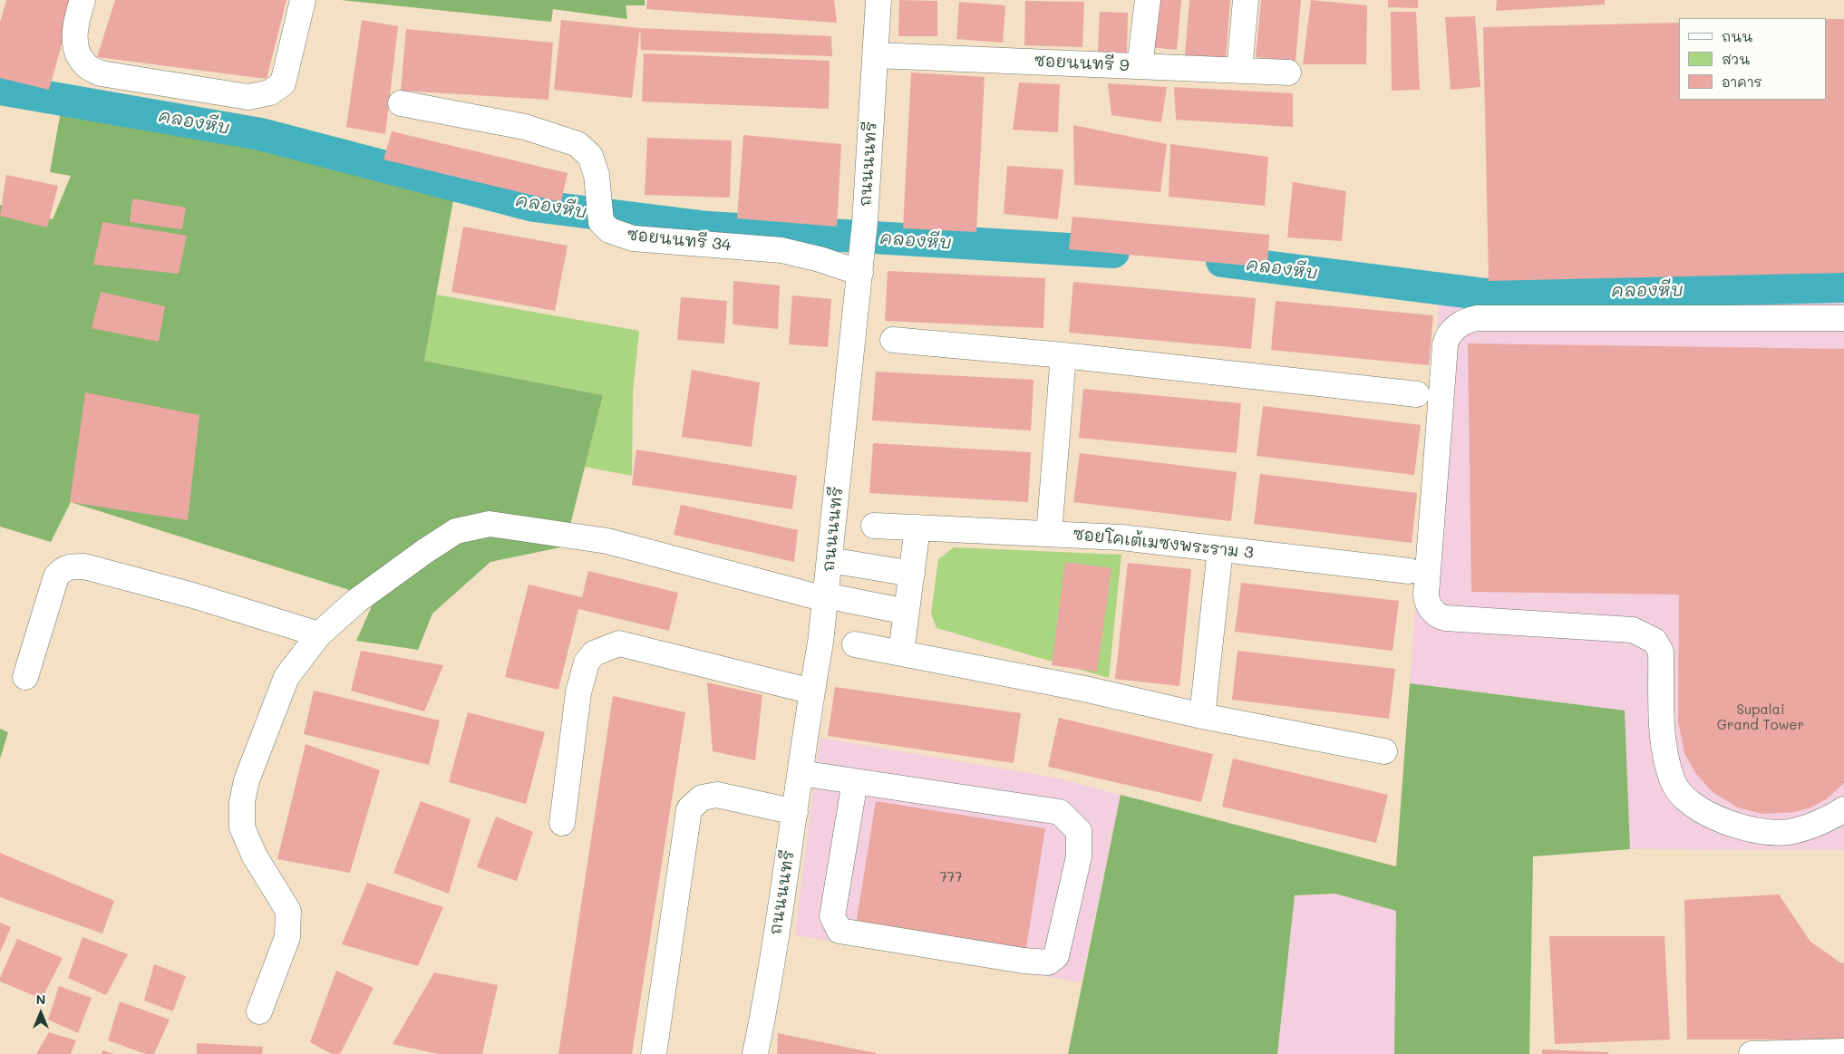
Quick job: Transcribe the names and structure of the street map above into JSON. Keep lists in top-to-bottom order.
{
  "streets": {
    "street": [
      "ซอยนนทรี 9",
      "ถนนนนทรี",
      "ซอยนนทรี 34",
      "ซอยโคเต้เมซงพระราม 3"
    ]
  },
  "crossings": [
    ["ซอยนนทรี 9", "ถนนนนทรี"],
    ["ถนนนนทรี", "ซอยนนทรี 34"]
  ],
  "water": ["คลองหีบ"],
  "house_numbers": ["Supalai Grand Tower", "777"],
  "legend": ["ถนน", "สวน", "อาคาร"],
  "north": "top"
}
